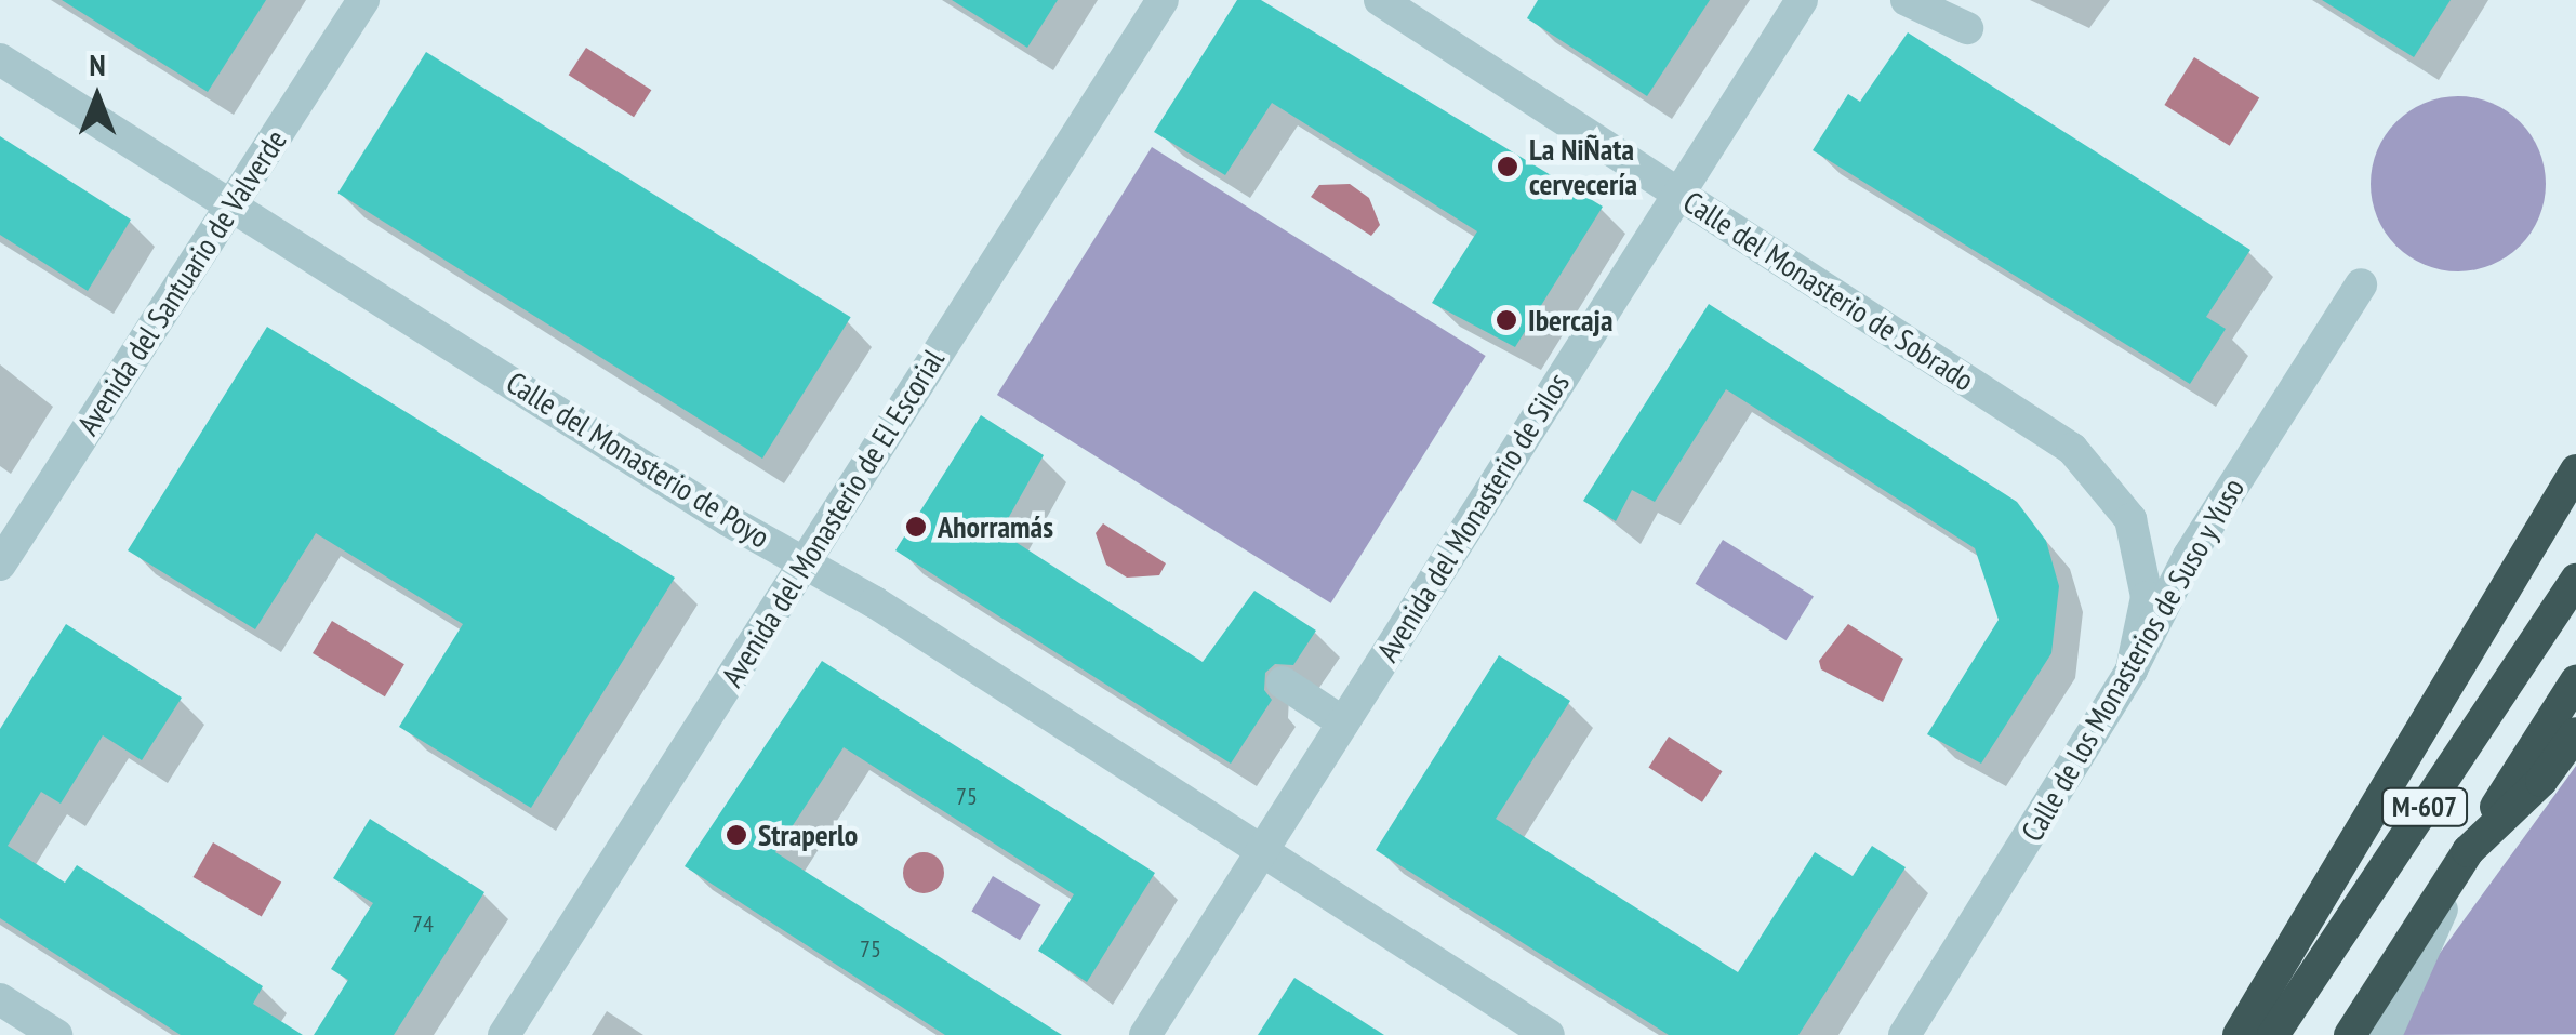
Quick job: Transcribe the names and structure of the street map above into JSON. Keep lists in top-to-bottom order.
{
  "streets": {
    "highway": ["M-607"],
    "street": [
      "Avenida del Santuario de Valverde",
      "Calle del Monasterio de Sobrado",
      "Calle del Monasterio de Poyo",
      "Avenida del Monasterio de Silos",
      "Avenida del Monasterio de El Escorial",
      "Calle de los Monasterios de Suso y Yuso"
    ]
  },
  "crossings": [
    ["Avenida del Santuario de Valverde", "Calle del Monasterio de Poyo"],
    ["Calle del Monasterio de Sobrado", "Avenida del Monasterio de Silos"],
    ["Calle del Monasterio de Sobrado", "Calle de los Monasterios de Suso y Yuso"],
    ["Calle del Monasterio de Poyo", "Avenida del Monasterio de Silos"],
    ["Calle del Monasterio de Poyo", "Avenida del Monasterio de El Escorial"]
  ],
  "places": [
    "La NiÑata cervecería",
    "Ibercaja",
    "Ahorramás",
    "Straperlo"
  ],
  "house_numbers": ["75", "74", "75"],
  "north": "top"
}
